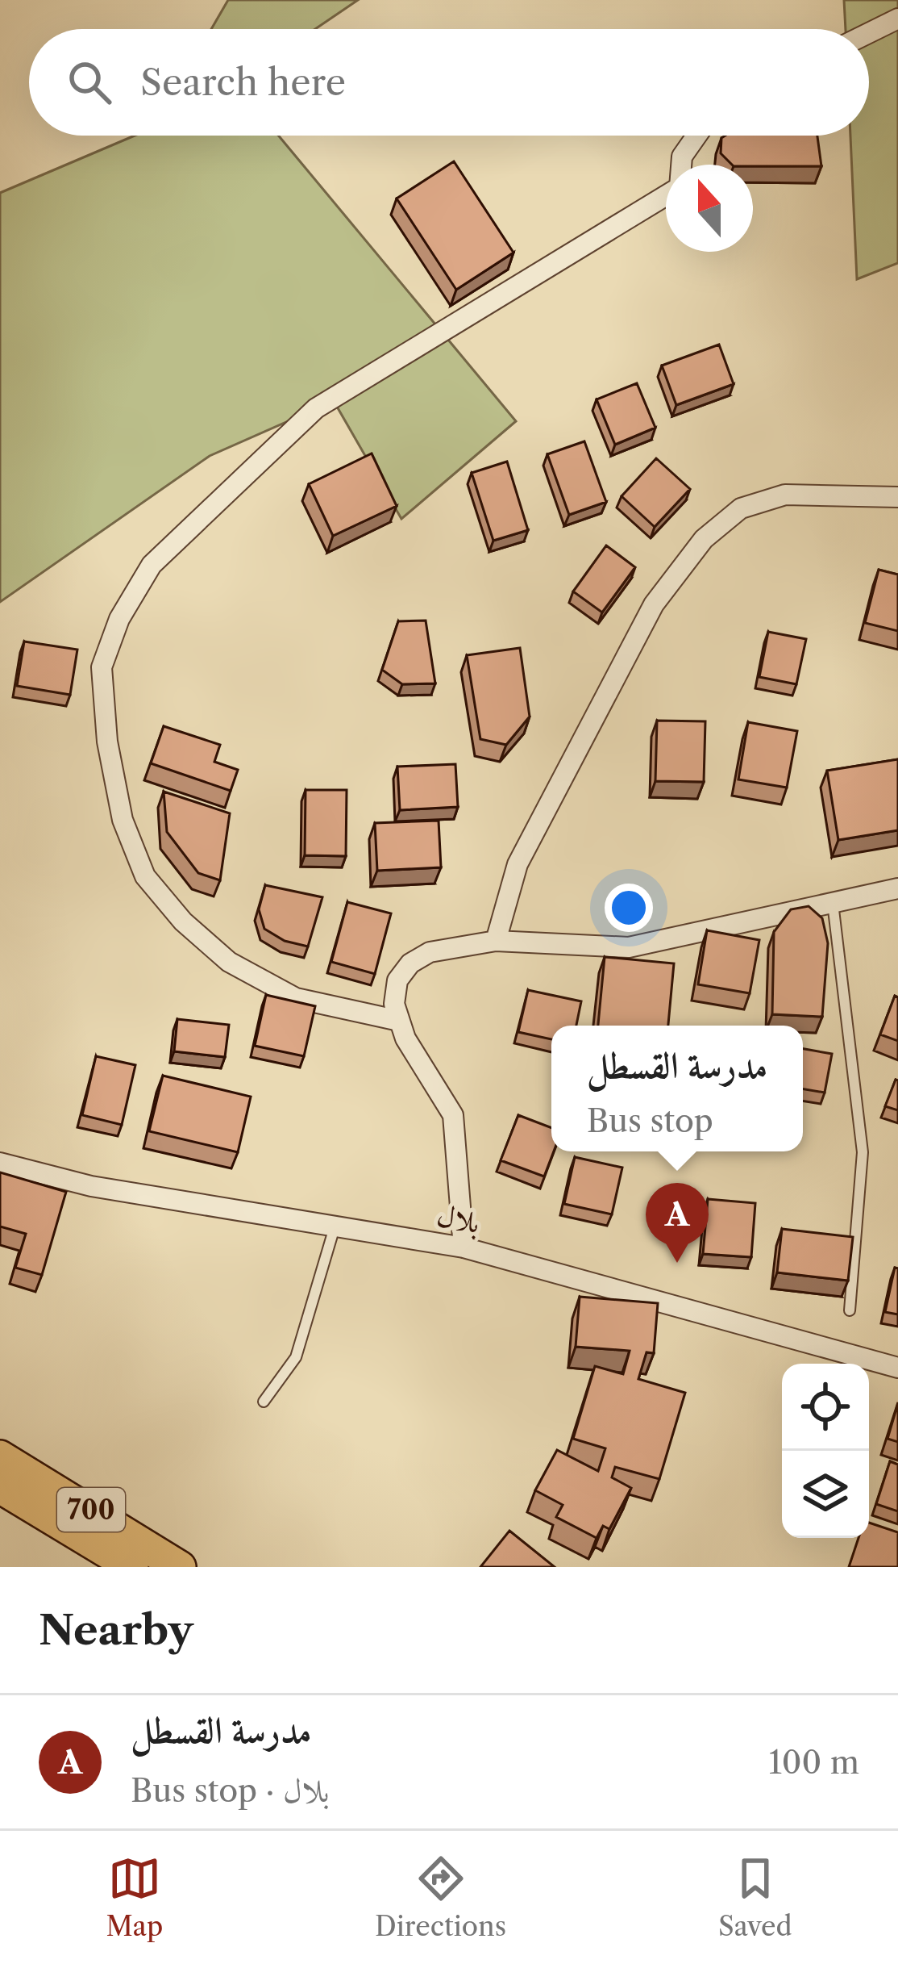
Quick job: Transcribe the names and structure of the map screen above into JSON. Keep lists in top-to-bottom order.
{
  "streets": {
    "main road": ["700"],
    "street": ["بلال"]
  },
  "north": "top",
  "page": {
    "search": "Search here",
    "popup": ["مدرسة القسطل", "Bus stop"],
    "pins": "A",
    "heading": "Nearby",
    "list": [
      {
        "mark": "A",
        "name": "مدرسة القسطل",
        "note": "Bus stop · بلال",
        "value": "100 m"
      }
    ],
    "nav": ["Map", "Directions", "Saved"]
  }
}
